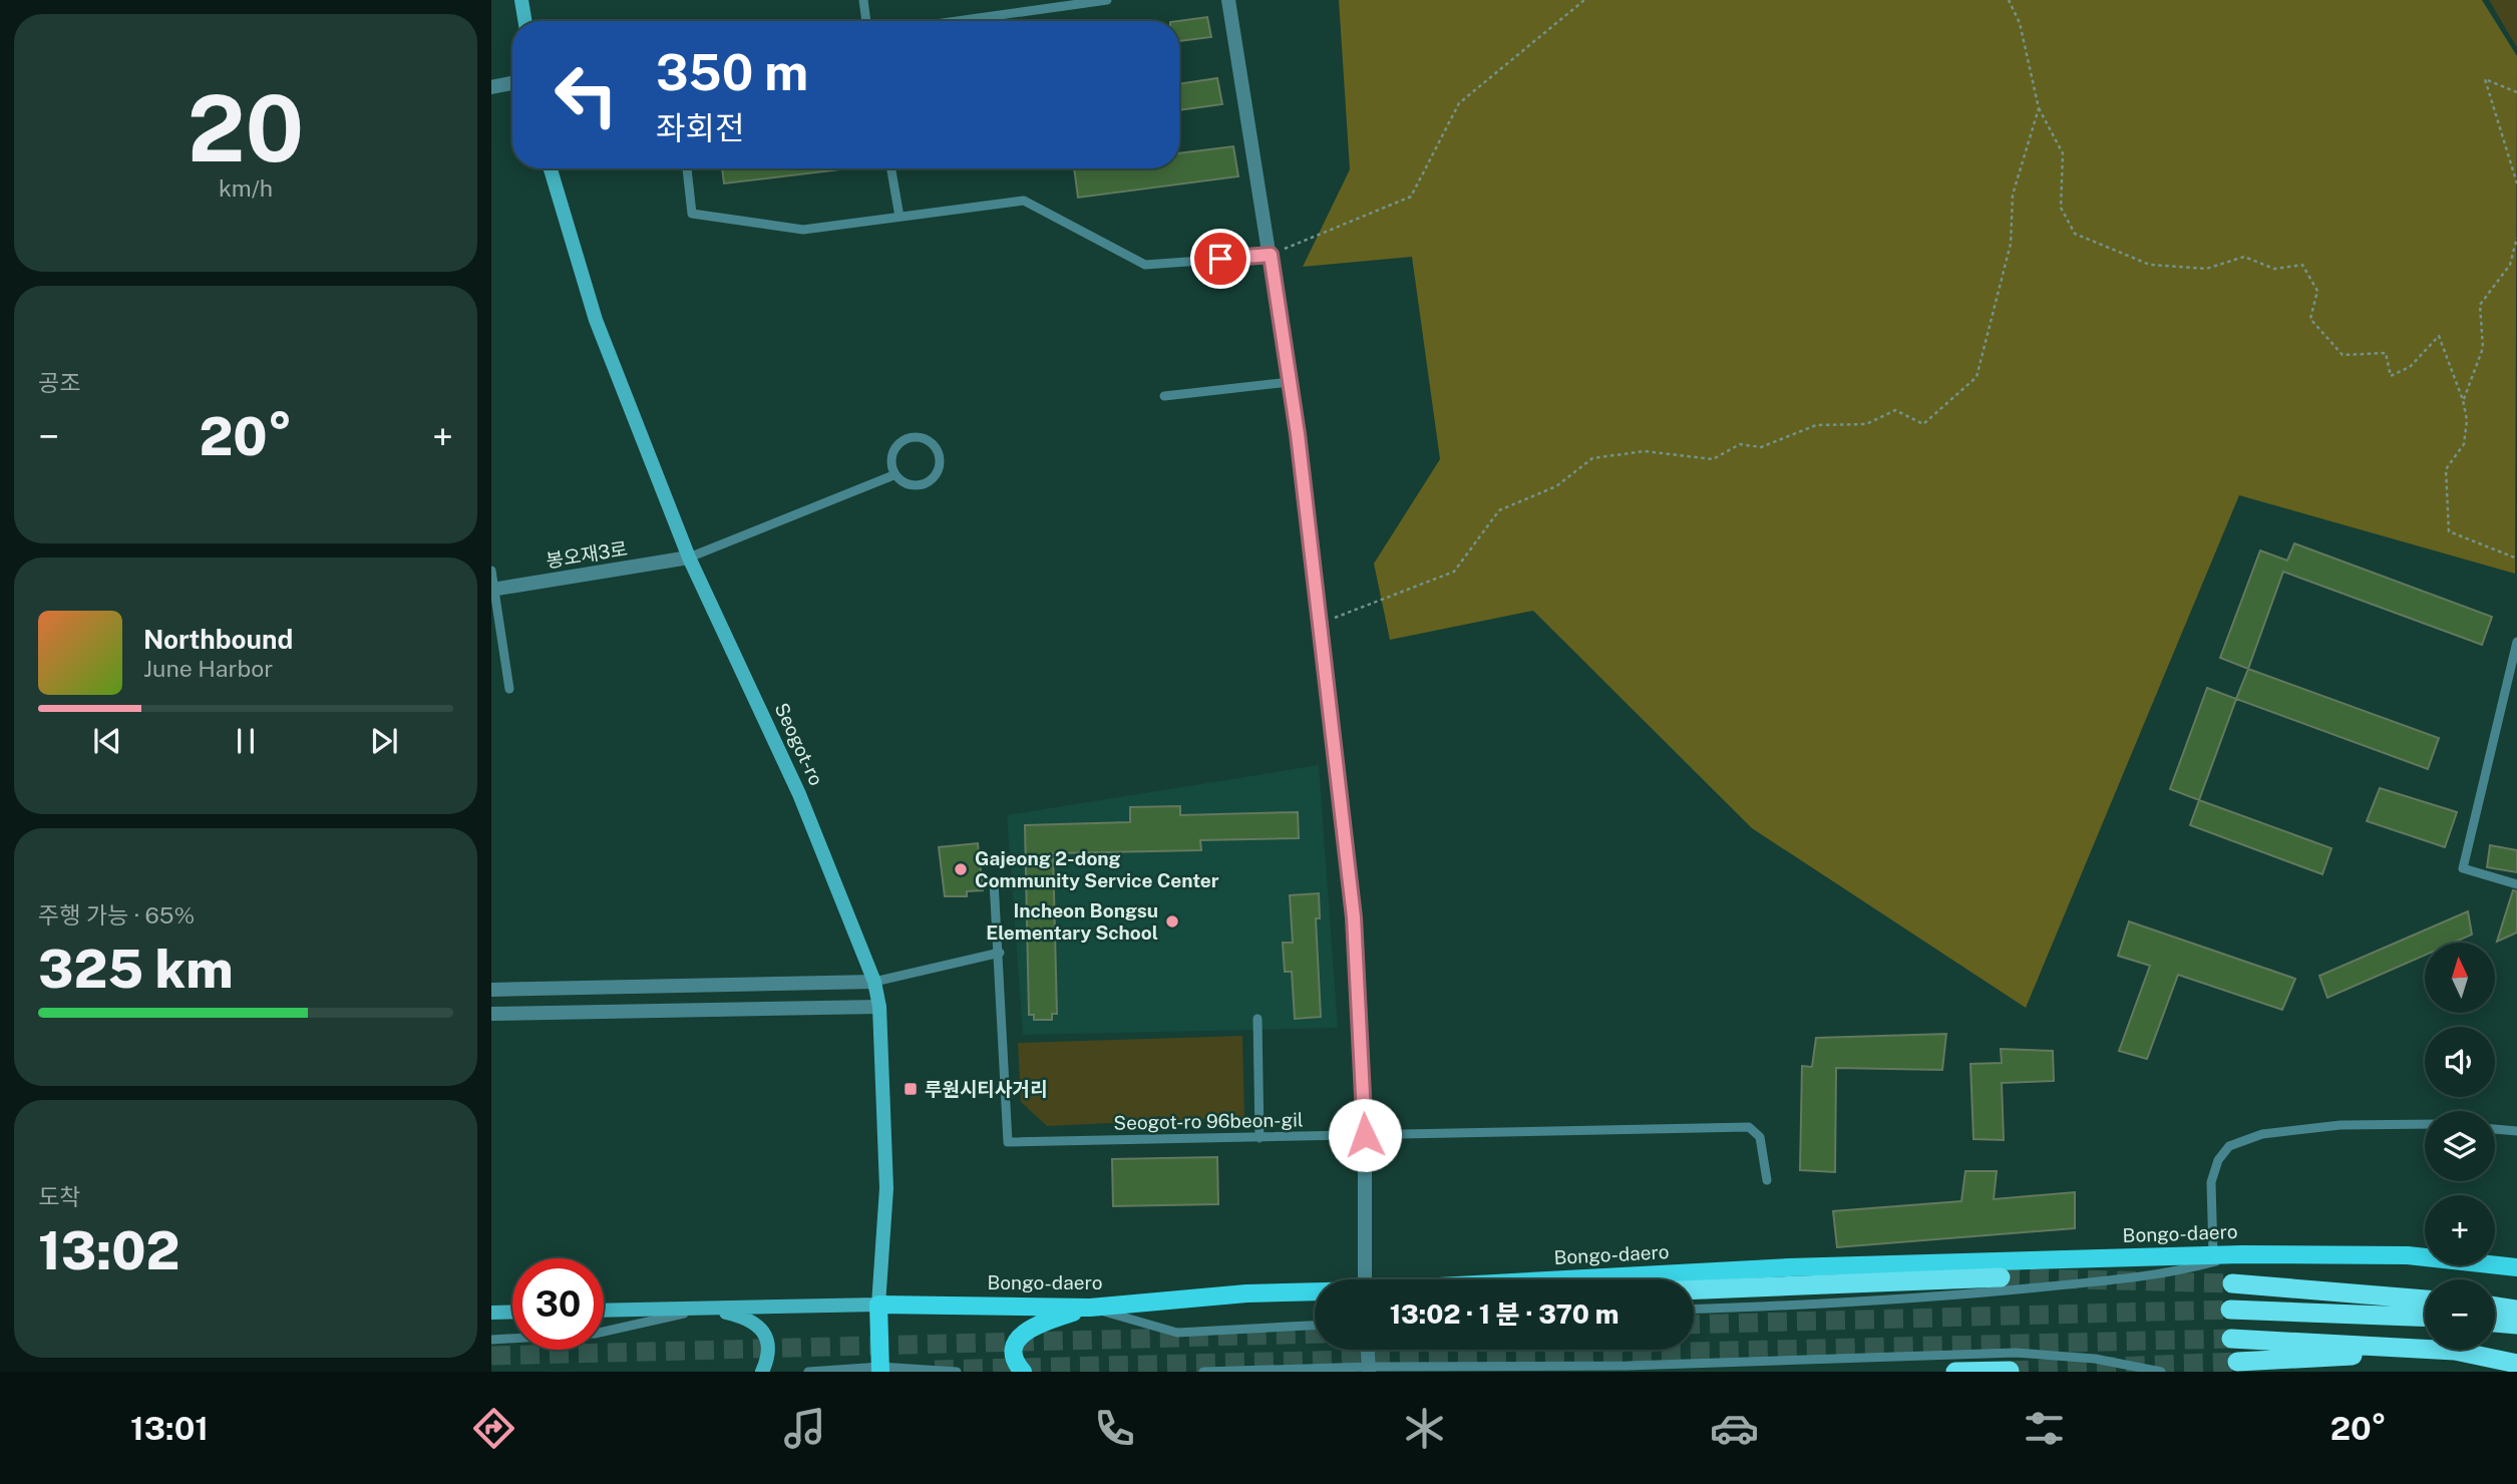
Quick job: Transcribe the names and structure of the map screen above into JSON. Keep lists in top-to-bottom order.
{
  "streets": {
    "main road": ["Seogot-ro", "Bongo-daero"],
    "street": ["봉오재3로"],
    "lane": ["Seogot-ro 96beon-gil"]
  },
  "crossings": [
    ["봉오재3로", "Seogot-ro"],
    ["Seogot-ro", "Bongo-daero"]
  ],
  "places": {
    "other": ["Gajeong 2-dong Community Service Center", "Incheon Bongsu Elementary School"],
    "transit": ["루원시티사거리"]
  },
  "north": "top",
  "page": {
    "tile": [
      ["20", "km/h"],
      "공조",
      ["주행 가능 · 65%", "325 km"],
      ["도착", "13:02"]
    ],
    "turn": ["350 m", "좌회전"],
    "heat": ["−", "20°", "+"],
    "song": ["Northbound", "June Harbor"],
    "map_buttons": ["+", "−"],
    "limit": "30",
    "trip": "13:02 · 1 분 · 370 m",
    "tabs": ["13:01", "20°"]
  }
}
